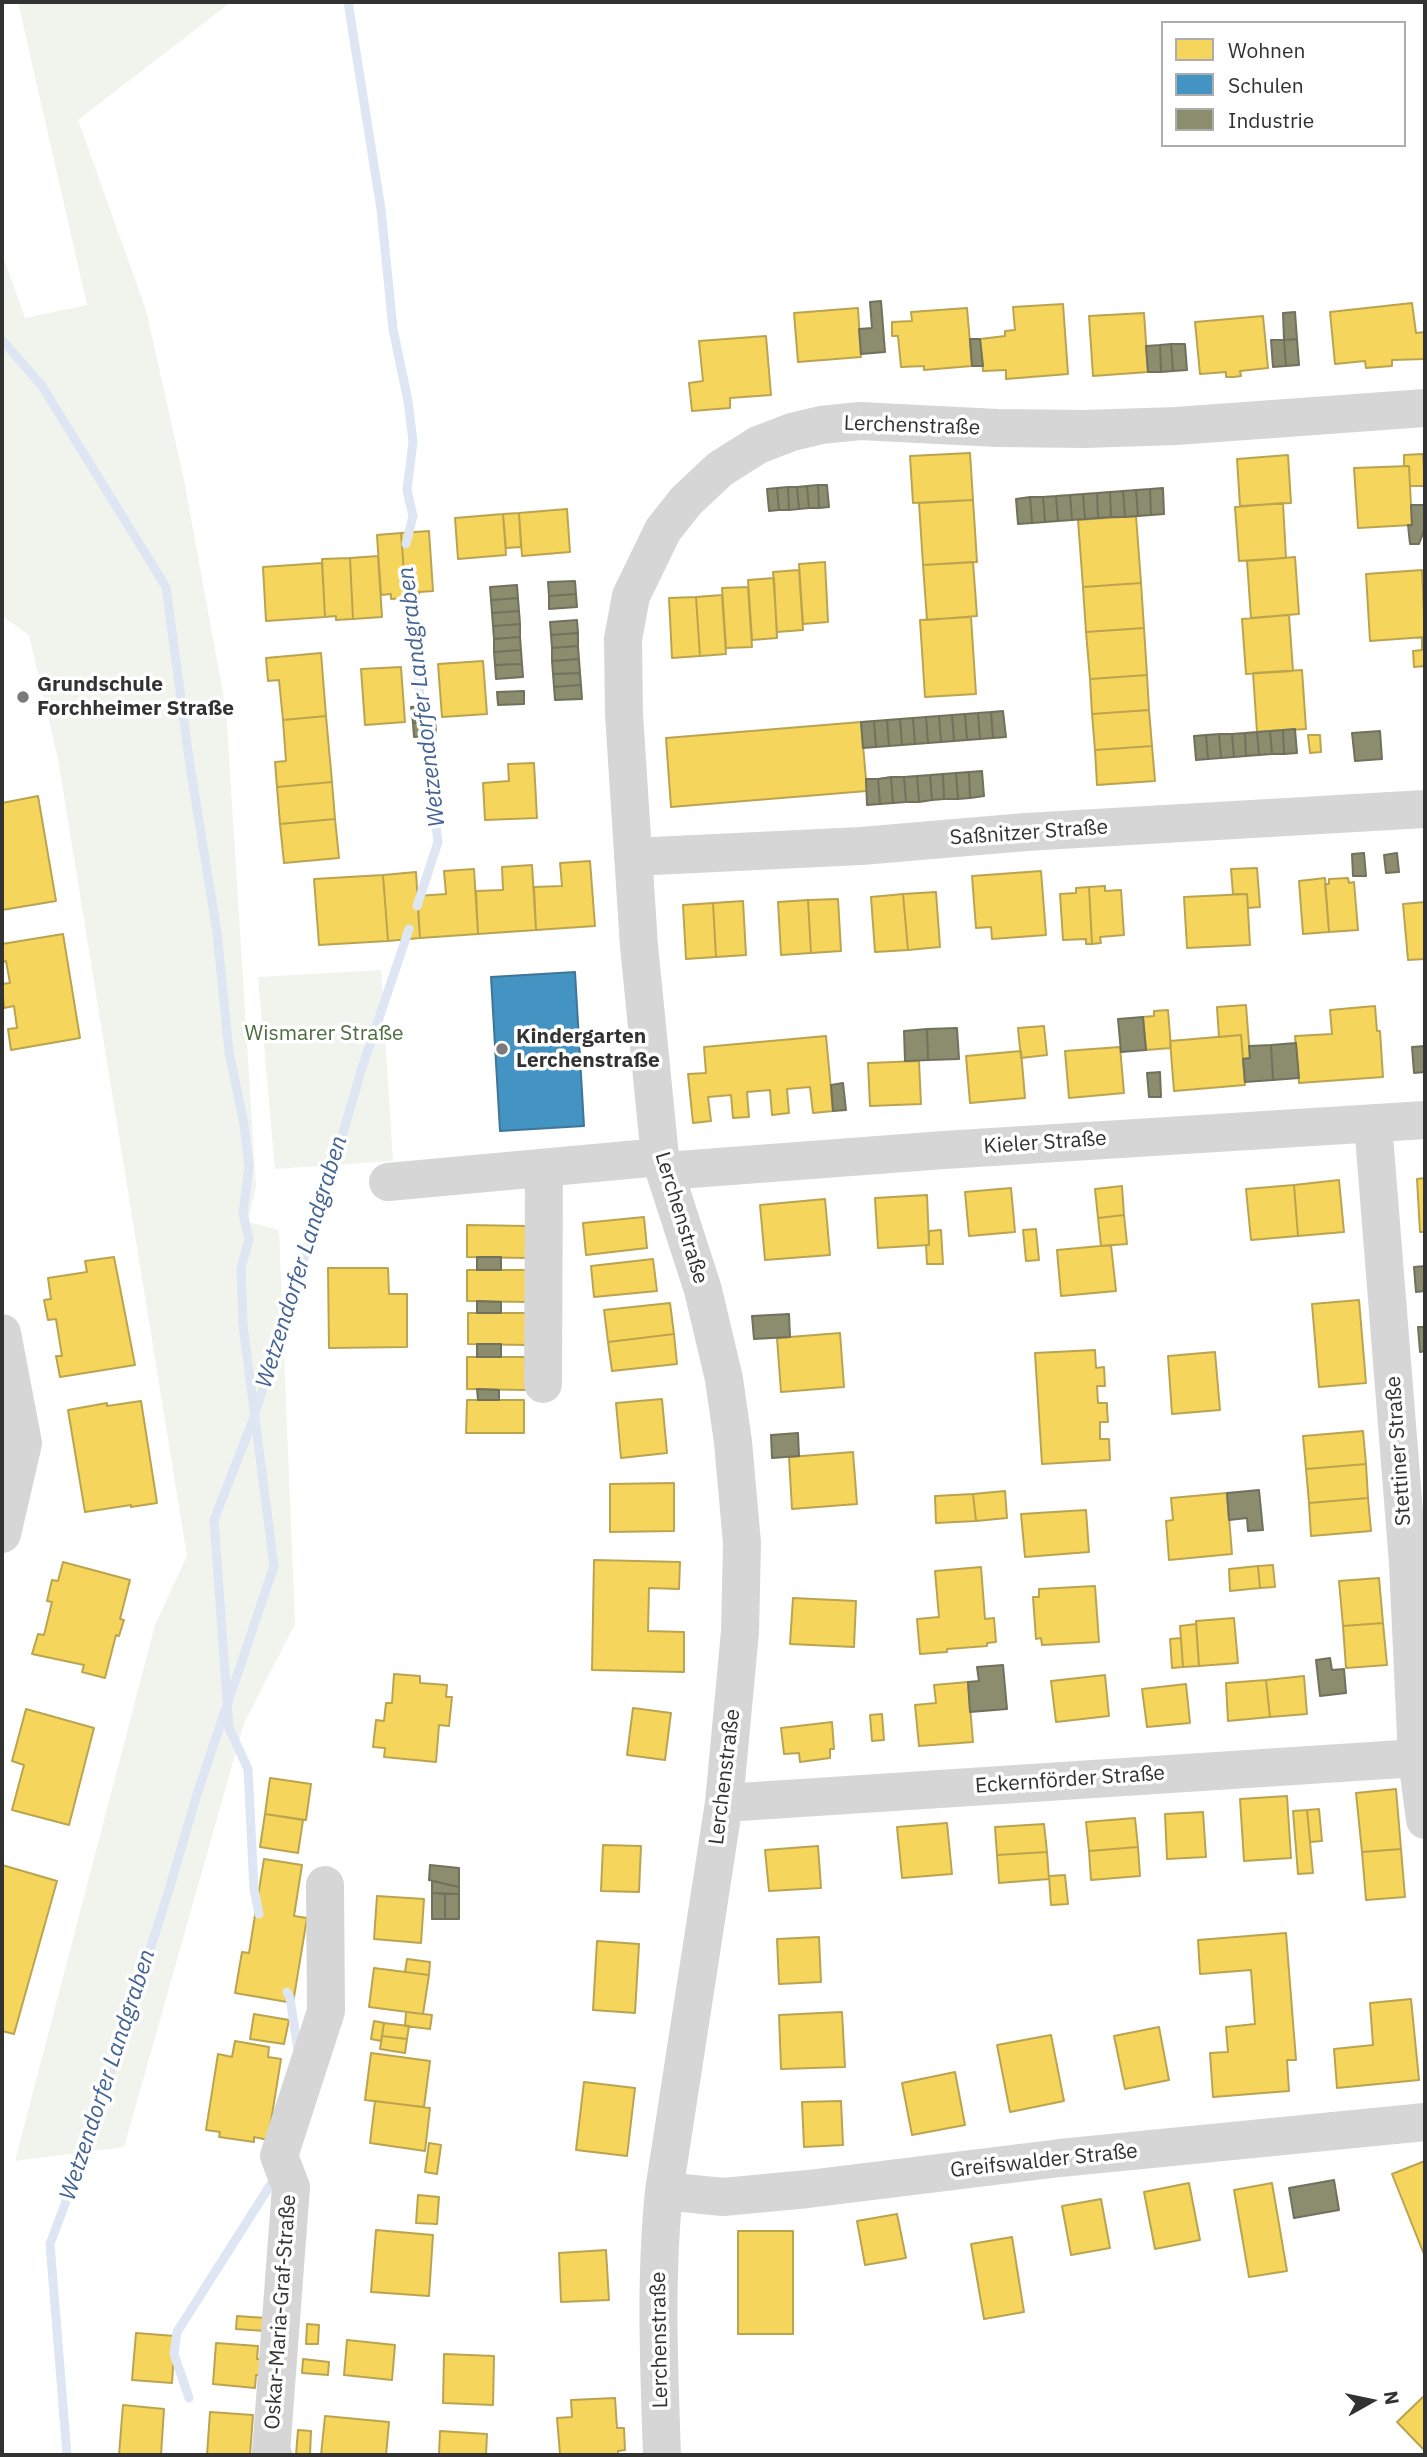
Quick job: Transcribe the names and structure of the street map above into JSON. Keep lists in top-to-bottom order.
{
  "streets": {
    "street": [
      "Lerchenstraße",
      "Saßnitzer Straße",
      "Kieler Straße",
      "Stettiner Straße",
      "Eckernförder Straße",
      "Greifswalder Straße",
      "Oskar-Maria-Graf-Straße"
    ]
  },
  "crossings": [
    ["Lerchenstraße", "Saßnitzer Straße"],
    ["Lerchenstraße", "Kieler Straße"],
    ["Lerchenstraße", "Eckernförder Straße"],
    ["Lerchenstraße", "Greifswalder Straße"],
    ["Kieler Straße", "Stettiner Straße"],
    ["Stettiner Straße", "Eckernförder Straße"]
  ],
  "water": ["Wetzendorfer Landgraben"],
  "parks": ["Wismarer Straße"],
  "places": ["Grundschule Forchheimer Straße", "Kindergarten Lerchenstraße"],
  "legend": ["Wohnen", "Schulen", "Industrie"],
  "north": "right"
}
